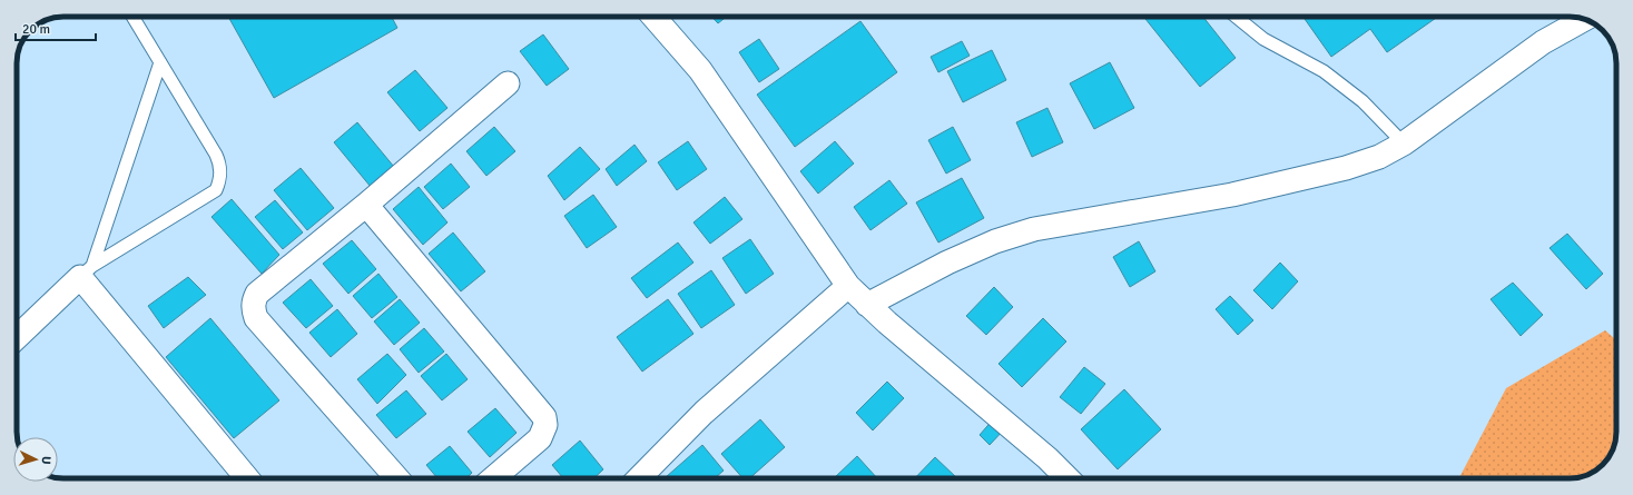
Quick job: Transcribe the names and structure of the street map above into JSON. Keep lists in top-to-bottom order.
{
  "scale_bar": "20 m",
  "north": "right"
}
